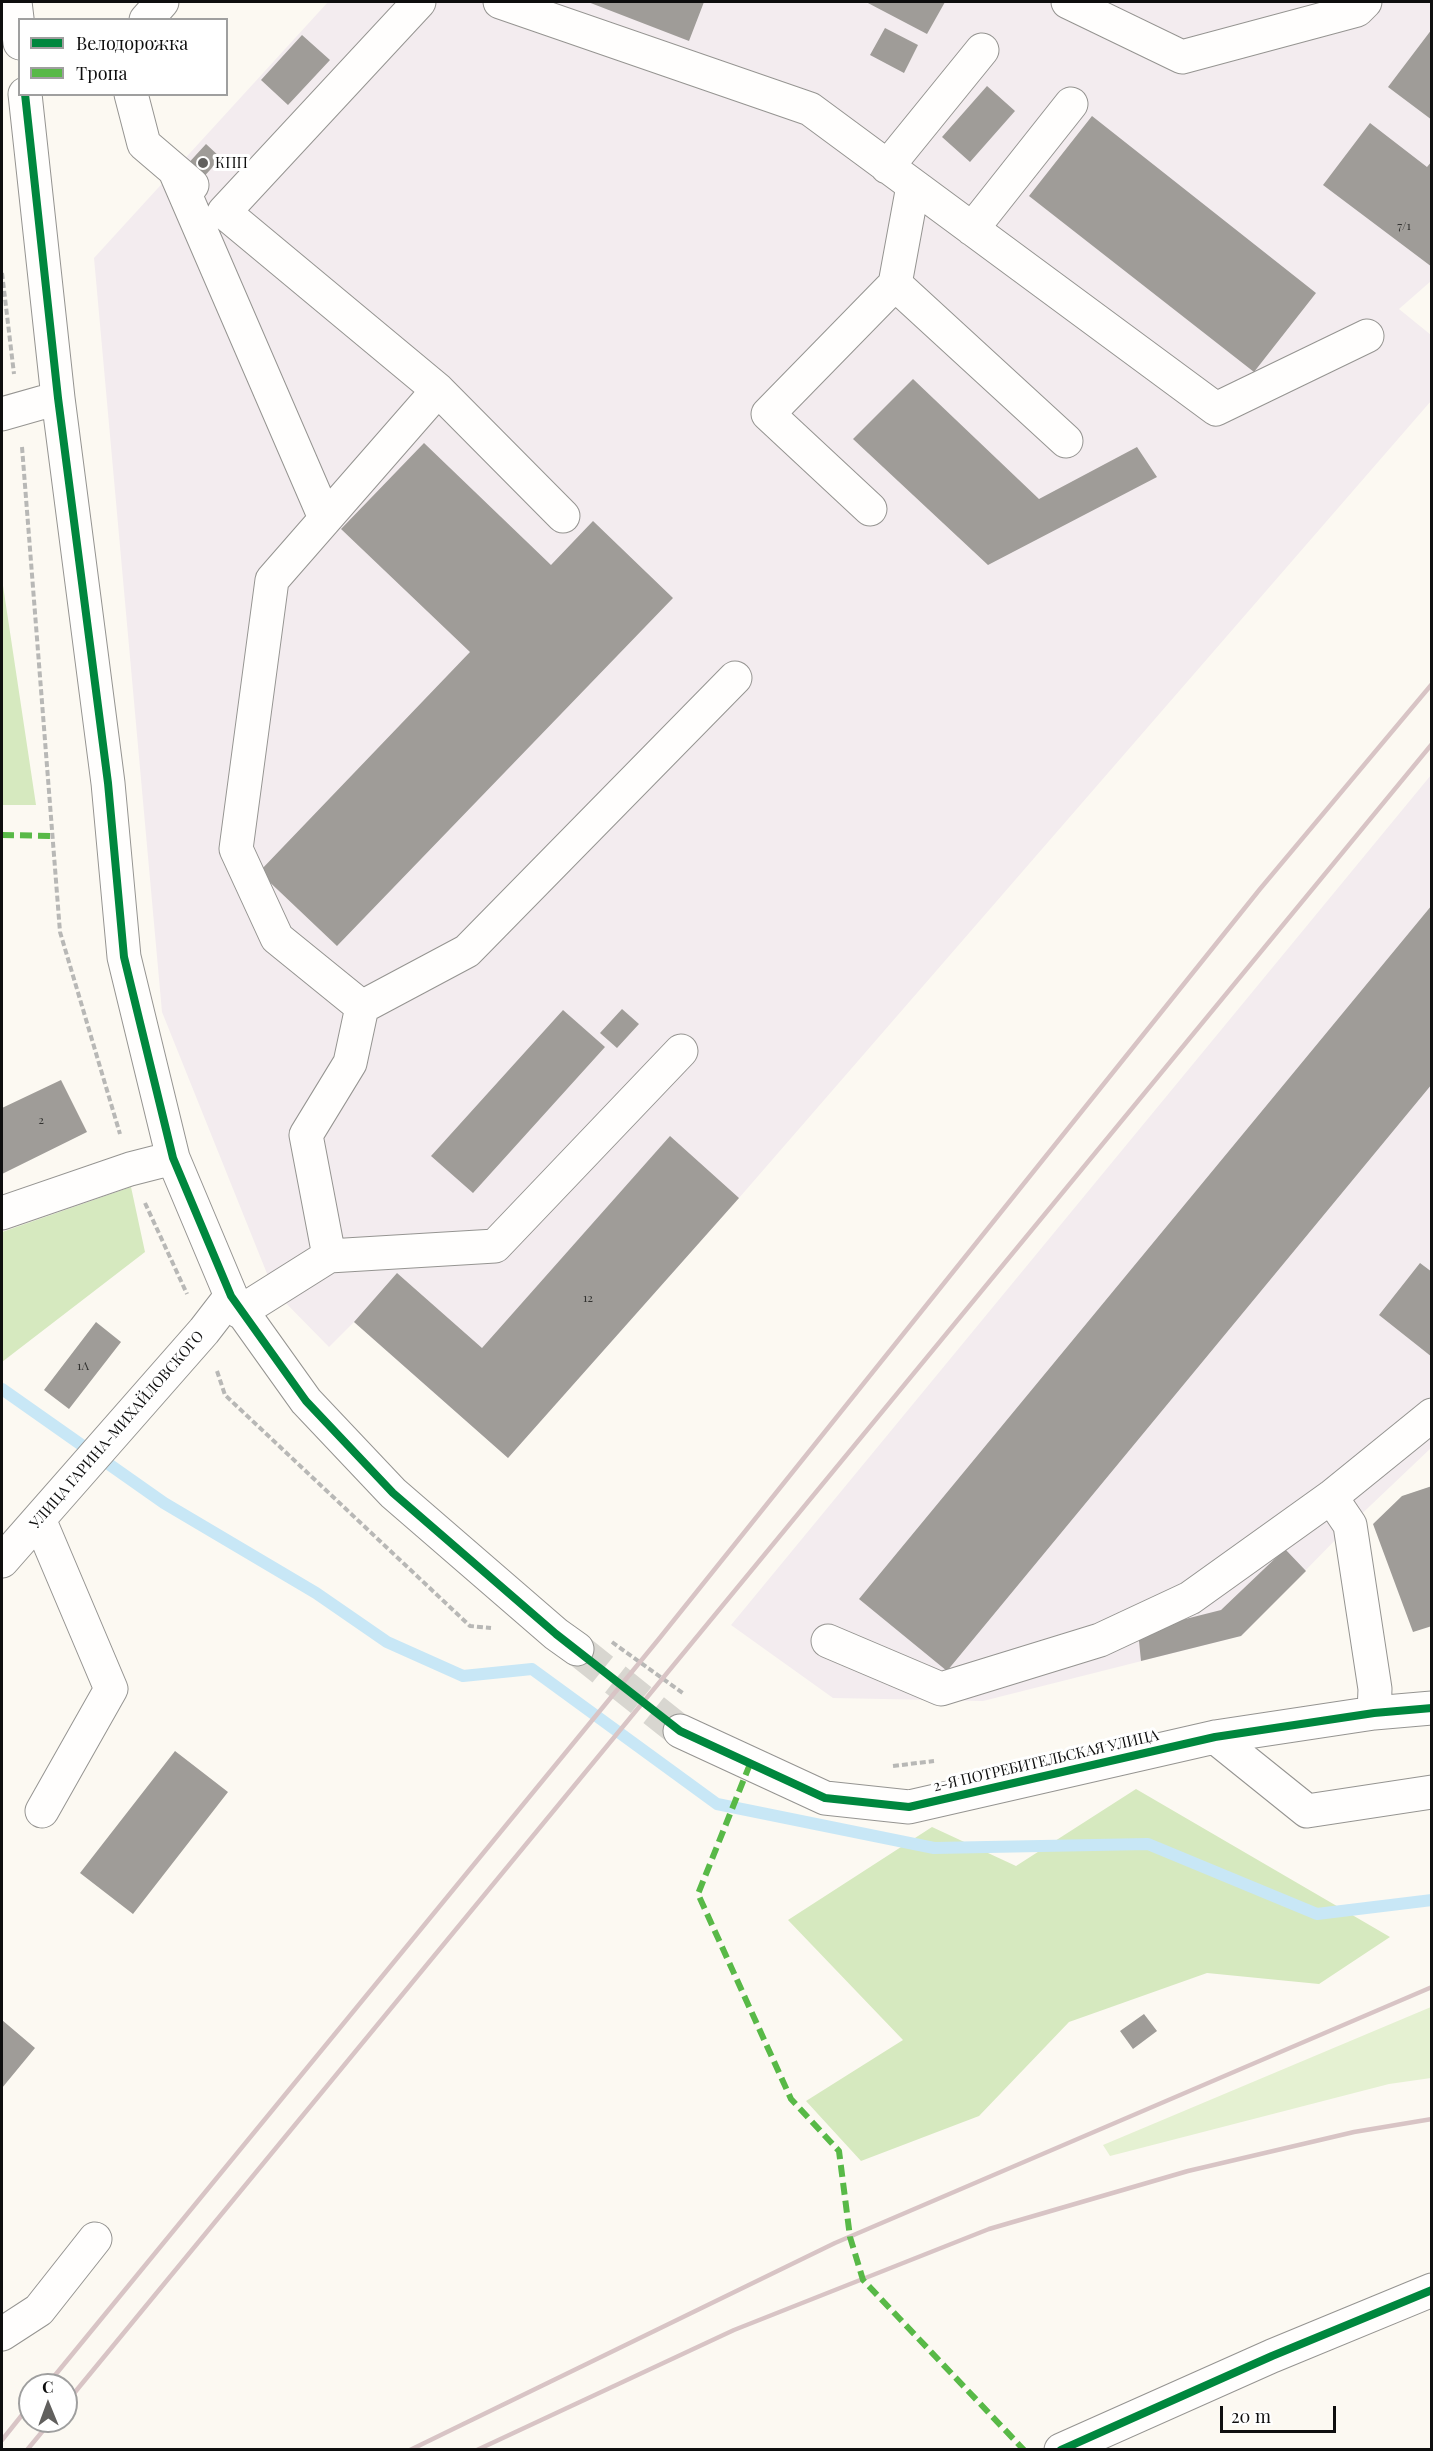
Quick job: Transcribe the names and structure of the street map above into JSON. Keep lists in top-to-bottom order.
{
  "streets": {
    "street": ["УЛИЦА ГАРИНА-МИХАЙЛОВСКОГО", "2-Я ПОТРЕБИТЕЛЬСКАЯ УЛИЦА"]
  },
  "places": ["КПП"],
  "house_numbers": [
    "7/1",
    "2",
    "12",
    "1А"
  ],
  "legend": ["Велодорожка", "Тропа"],
  "scale_bar": "20 m",
  "north": "top"
}
